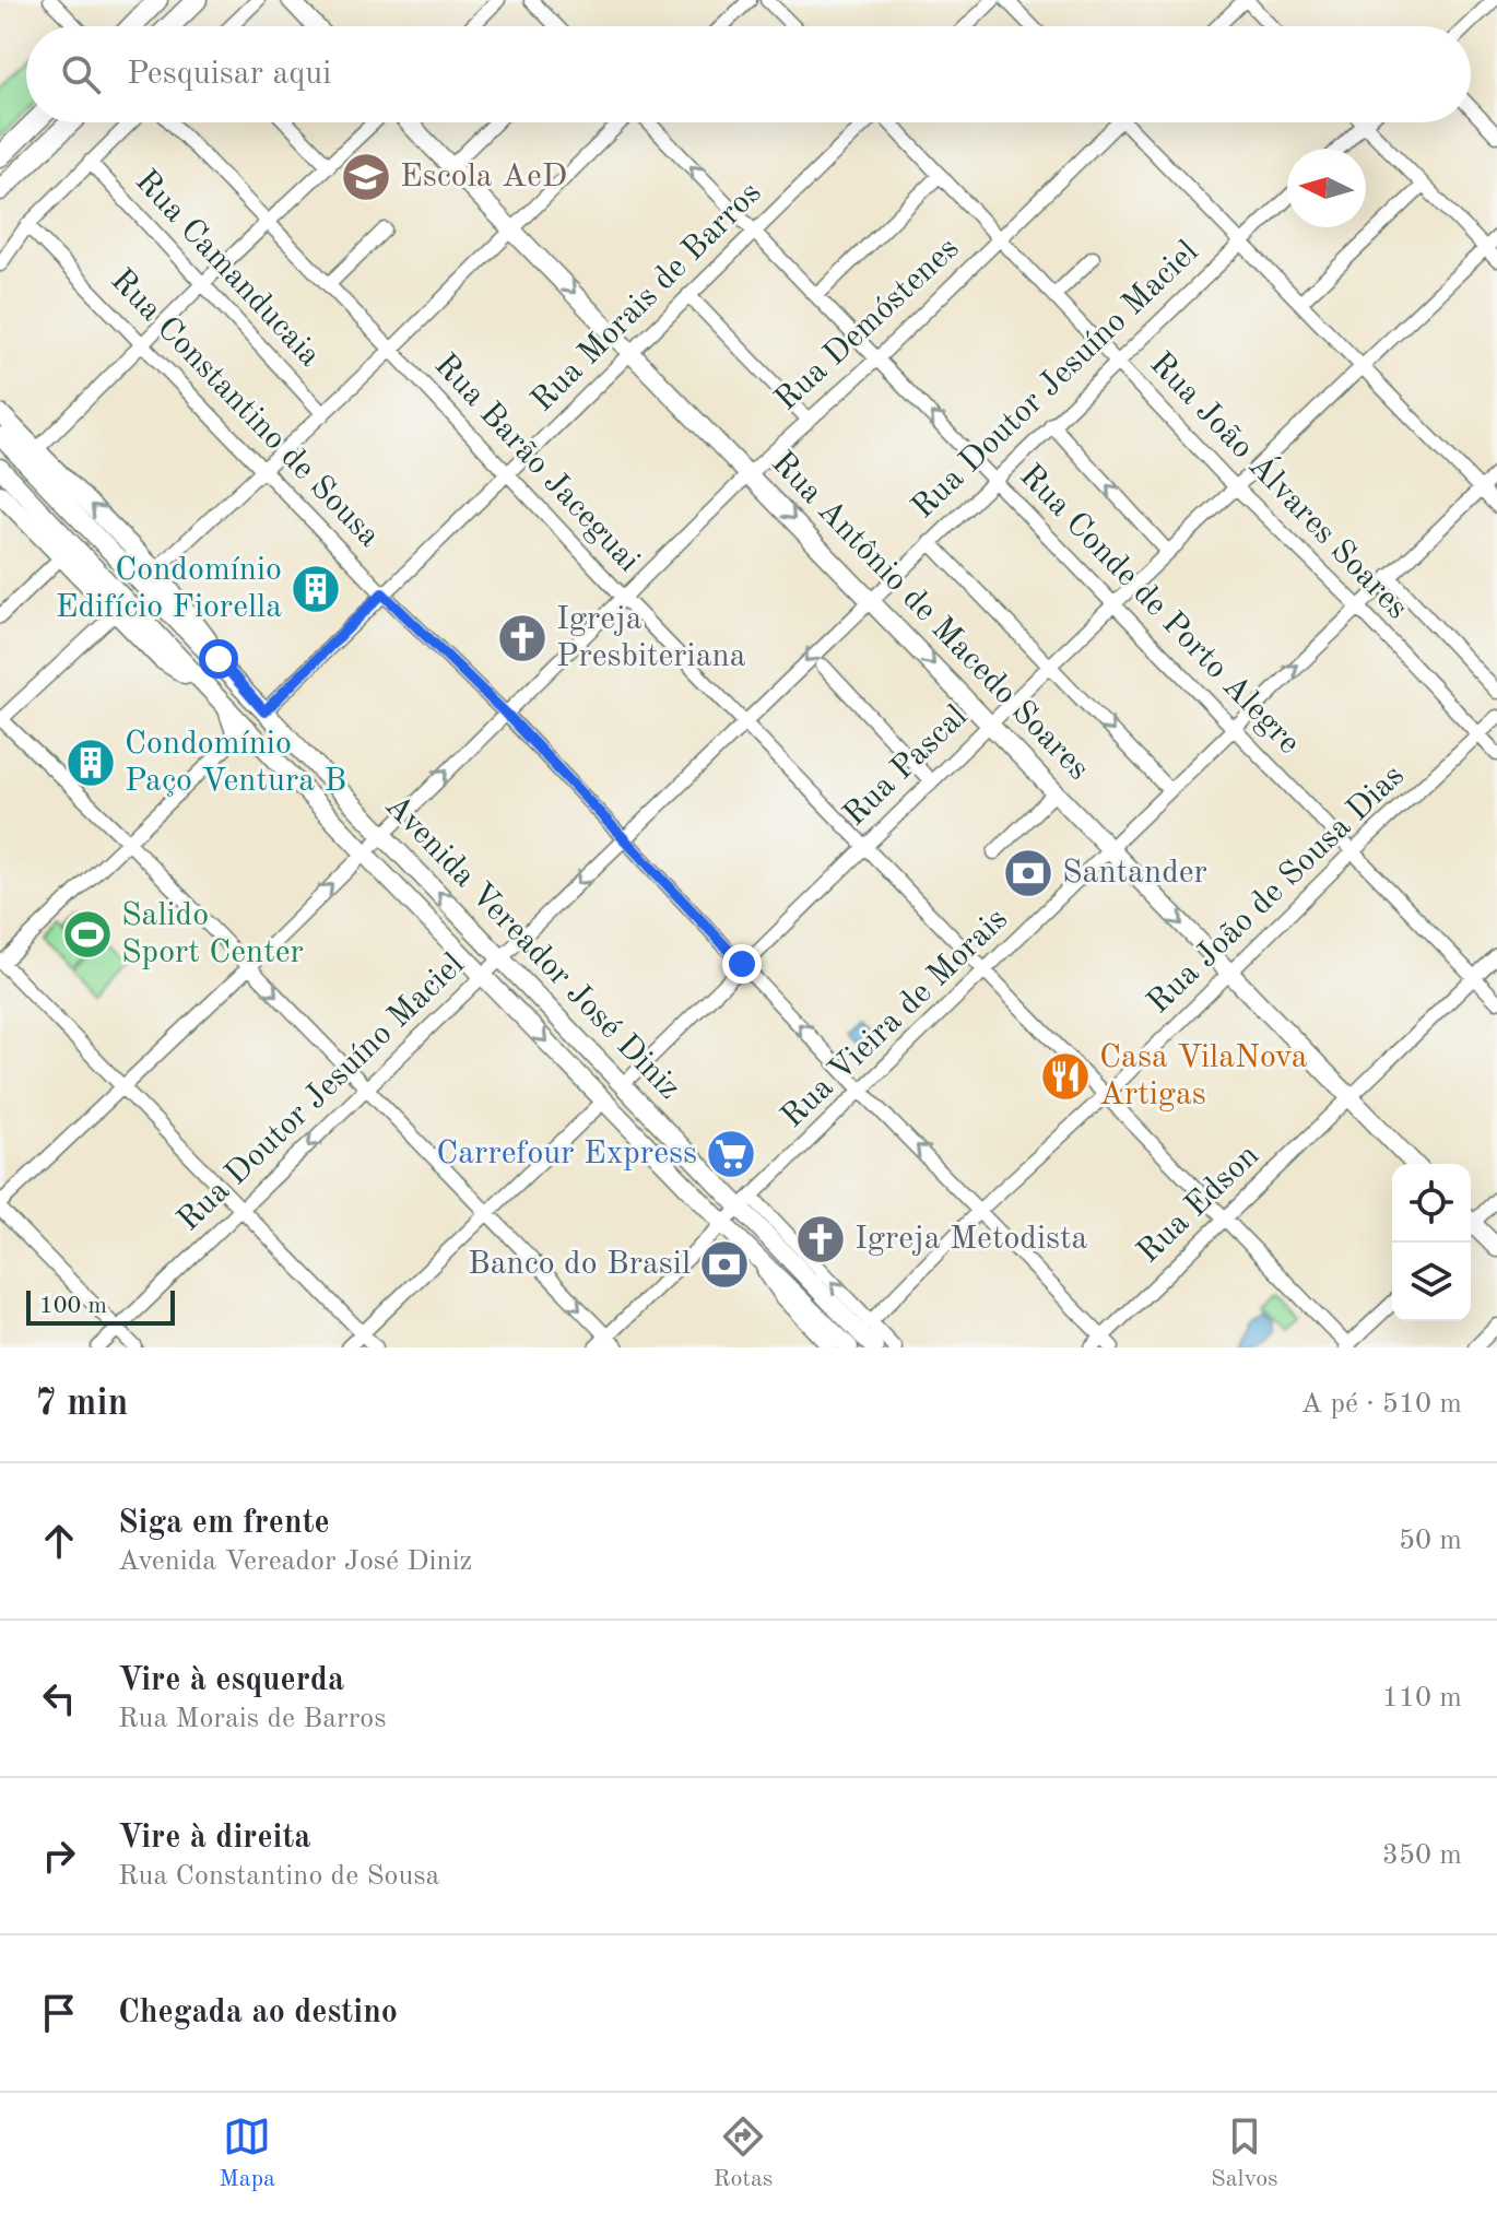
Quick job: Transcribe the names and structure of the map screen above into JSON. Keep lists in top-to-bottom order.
{
  "streets": {
    "main road": ["Rua Antônio de Macedo Soares", "Avenida Vereador José Diniz"],
    "street": [
      "Rua Camanducaia",
      "Rua Morais de Barros",
      "Rua Demóstenes",
      "Rua Doutor Jesuíno Maciel",
      "Rua Constantino de Sousa",
      "Rua Barão Jaceguai",
      "Rua João Álvares Soares",
      "Rua Conde de Porto Alegre",
      "Rua Pascal",
      "Rua João de Sousa Dias",
      "Rua Vieira de Morais",
      "Rua Edson"
    ]
  },
  "crossings": [
    ["Rua Morais de Barros", "Rua Constantino de Sousa"],
    ["Rua Morais de Barros", "Rua Barão Jaceguai"],
    ["Rua Morais de Barros", "Rua Conde de Porto Alegre"],
    ["Rua Morais de Barros", "Rua Antônio de Macedo Soares"],
    ["Rua Morais de Barros", "Avenida Vereador José Diniz"],
    ["Rua Demóstenes", "Rua Constantino de Sousa"],
    ["Rua Demóstenes", "Rua Barão Jaceguai"],
    ["Rua Demóstenes", "Rua João Álvares Soares"],
    ["Rua Demóstenes", "Rua Conde de Porto Alegre"],
    ["Rua Demóstenes", "Rua Antônio de Macedo Soares"],
    ["Rua Demóstenes", "Avenida Vereador José Diniz"],
    ["Rua Doutor Jesuíno Maciel", "Rua Constantino de Sousa"],
    ["Rua Doutor Jesuíno Maciel", "Rua Barão Jaceguai"],
    ["Rua Doutor Jesuíno Maciel", "Rua João Álvares Soares"],
    ["Rua Doutor Jesuíno Maciel", "Rua Conde de Porto Alegre"],
    ["Rua Doutor Jesuíno Maciel", "Rua Antônio de Macedo Soares"],
    ["Rua Doutor Jesuíno Maciel", "Avenida Vereador José Diniz"],
    ["Rua Constantino de Sousa", "Rua Pascal"],
    ["Rua Constantino de Sousa", "Rua João de Sousa Dias"],
    ["Rua Constantino de Sousa", "Rua Vieira de Morais"],
    ["Rua Constantino de Sousa", "Rua Edson"],
    ["Rua Barão Jaceguai", "Rua Pascal"],
    ["Rua Barão Jaceguai", "Rua João de Sousa Dias"],
    ["Rua Barão Jaceguai", "Rua Vieira de Morais"],
    ["Rua Barão Jaceguai", "Rua Edson"],
    ["Rua João Álvares Soares", "Rua Pascal"],
    ["Rua João Álvares Soares", "Rua João de Sousa Dias"],
    ["Rua João Álvares Soares", "Rua Vieira de Morais"],
    ["Rua Conde de Porto Alegre", "Rua Pascal"],
    ["Rua Conde de Porto Alegre", "Rua João de Sousa Dias"],
    ["Rua Conde de Porto Alegre", "Rua Vieira de Morais"],
    ["Rua Conde de Porto Alegre", "Rua Edson"],
    ["Rua Antônio de Macedo Soares", "Rua Pascal"],
    ["Rua Antônio de Macedo Soares", "Rua João de Sousa Dias"],
    ["Rua Antônio de Macedo Soares", "Rua Vieira de Morais"],
    ["Rua Antônio de Macedo Soares", "Rua Edson"],
    ["Rua Pascal", "Avenida Vereador José Diniz"],
    ["Rua João de Sousa Dias", "Avenida Vereador José Diniz"],
    ["Avenida Vereador José Diniz", "Rua Vieira de Morais"]
  ],
  "one_way": ["Rua Antônio de Macedo Soares"],
  "places": {
    "school or university": ["Escola AeD"],
    "building": ["Condomínio Edifício Fiorella", "Condomínio Paço Ventura B"],
    "church": ["Igreja Presbiteriana", "Igreja Metodista"],
    "bank": ["Santander", "Banco do Brasil"],
    "sports": ["Salido Sport Center"],
    "restaurant": ["Casa VilaNova Artigas"],
    "supermarket": ["Carrefour Express"]
  },
  "scale_bar": "100 m",
  "north": "left",
  "page": {
    "search": "Pesquisar aqui",
    "scale": "100 m",
    "heading": ["7 min", "A pé · 510 m"],
    "list": [
      ["Siga em frente", "Avenida Vereador José Diniz", "50 m"],
      ["Vire à esquerda", "Rua Morais de Barros", "110 m"],
      ["Vire à direita", "Rua Constantino de Sousa", "350 m"],
      "Chegada ao destino"
    ],
    "nav": ["Mapa", "Rotas", "Salvos"]
  }
}
